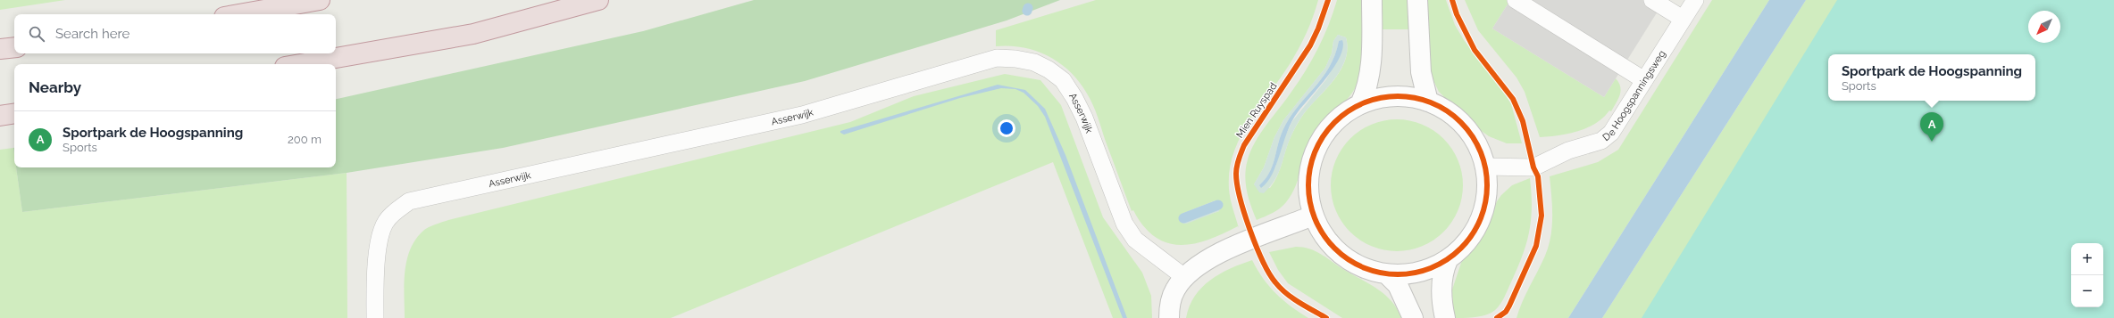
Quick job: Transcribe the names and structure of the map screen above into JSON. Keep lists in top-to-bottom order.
{
  "streets": {
    "lane": ["De Hoogspanningsweg", "Asserwijk"],
    "cycle path": ["Mien Ruyspad"]
  },
  "north": "bottom left",
  "page": {
    "search": "Search here",
    "popup": ["Sportpark de Hoogspanning", "Sports"],
    "heading": "Nearby",
    "list": [
      {
        "mark": "A",
        "name": "Sportpark de Hoogspanning",
        "note": "Sports",
        "value": "200 m"
      }
    ],
    "pins": "A",
    "map_buttons": ["+", "−"]
  }
}
